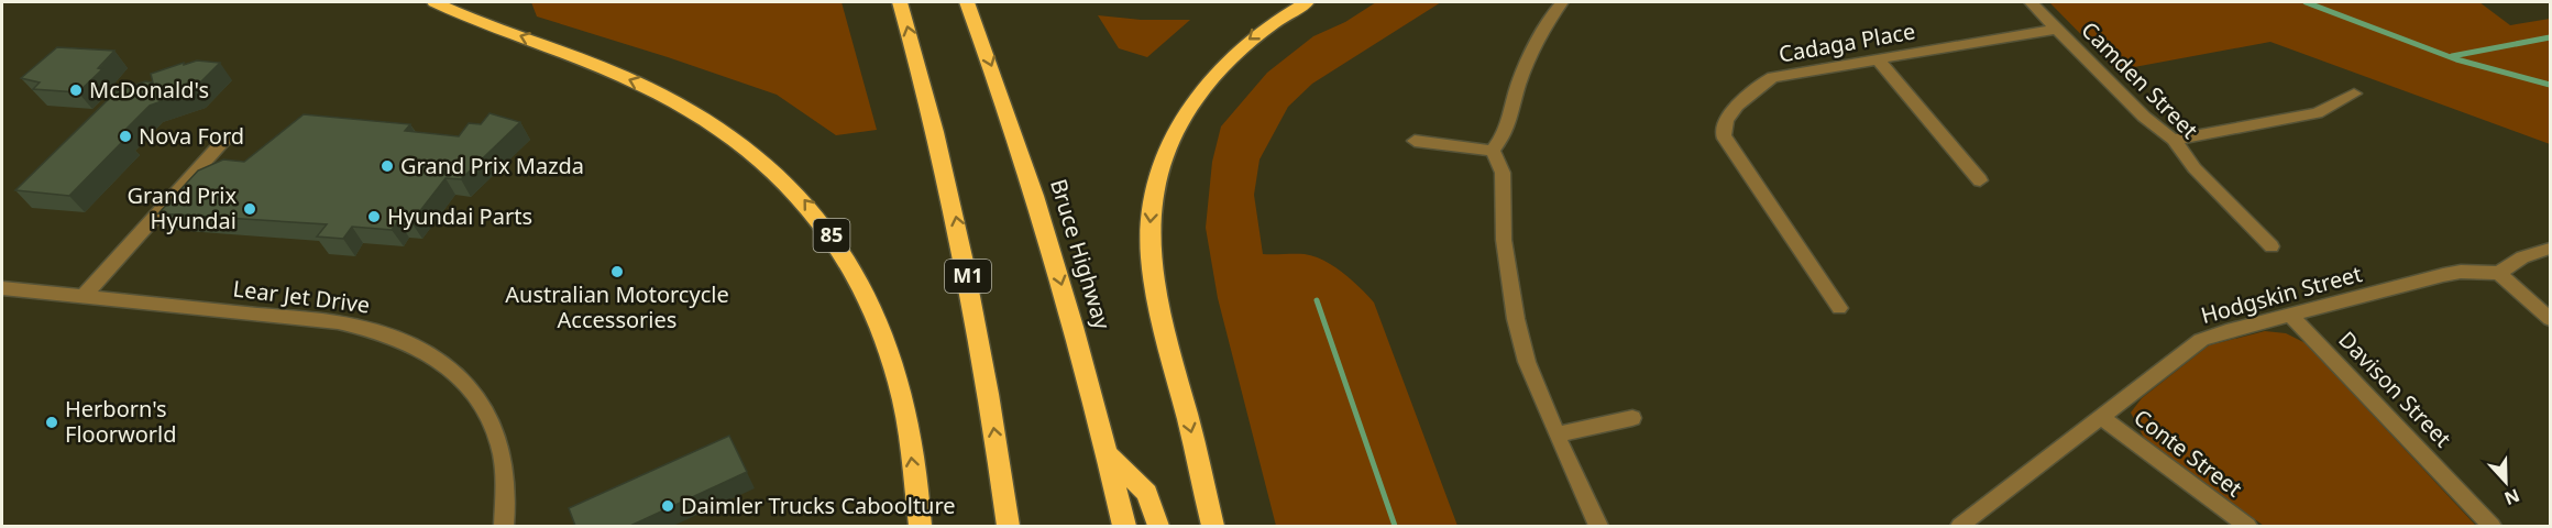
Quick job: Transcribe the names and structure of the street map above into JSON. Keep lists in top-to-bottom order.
{
  "streets": {
    "highway": ["85", "Bruce Highway", "M1"],
    "street": [
      "Cadaga Place",
      "Camden Street",
      "Hodgskin Street",
      "Lear Jet Drive",
      "Davison Street",
      "Conte Street"
    ]
  },
  "crossings": [
    ["Cadaga Place", "Camden Street"],
    ["Hodgskin Street", "Davison Street"],
    ["Hodgskin Street", "Conte Street"]
  ],
  "places": [
    "McDonald's",
    "Nova Ford",
    "Grand Prix Mazda",
    "Grand Prix Hyundai",
    "Hyundai Parts",
    "Australian Motorcycle Accessories",
    "Herborn's Floorworld",
    "Daimler Trucks Caboolture"
  ],
  "north": "bottom"
}
